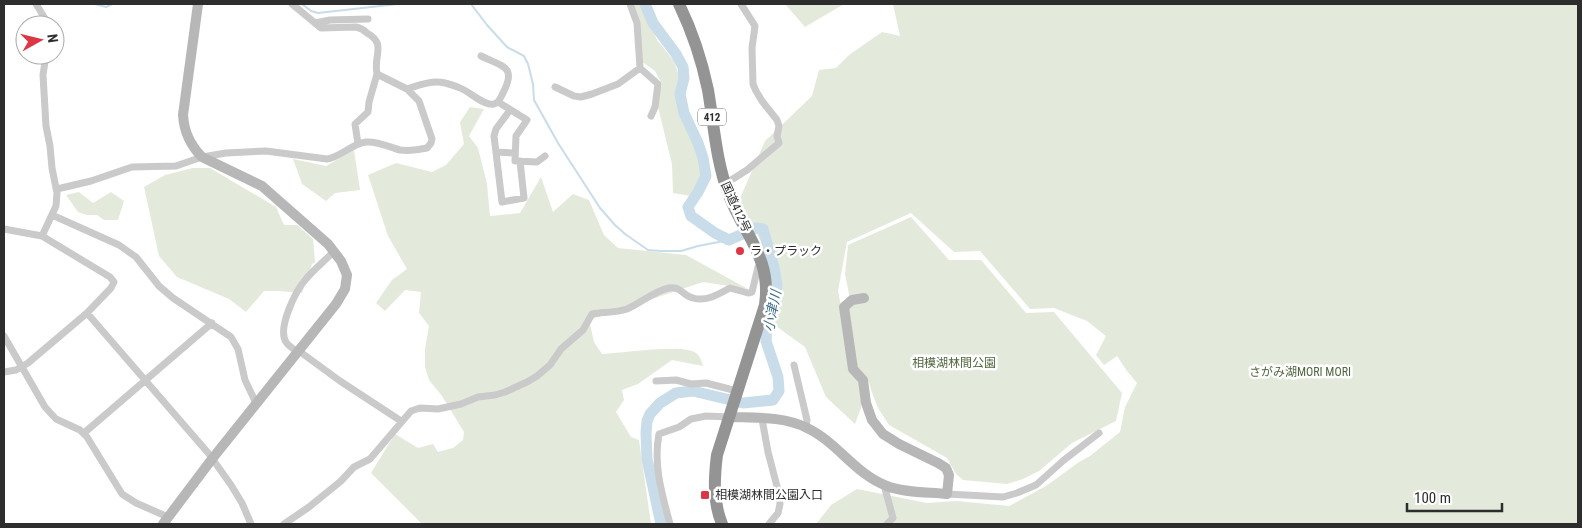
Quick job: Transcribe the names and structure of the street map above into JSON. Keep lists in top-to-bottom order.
{
  "streets": {
    "highway": ["412", "国道412号"]
  },
  "water": ["小津川"],
  "parks": ["相模湖林間公園", "さがみ湖MORI MORI"],
  "places": {
    "other": ["ラ・プラック"],
    "transit": ["相模湖林間公園入口"]
  },
  "scale_bar": "100 m",
  "north": "right"
}
